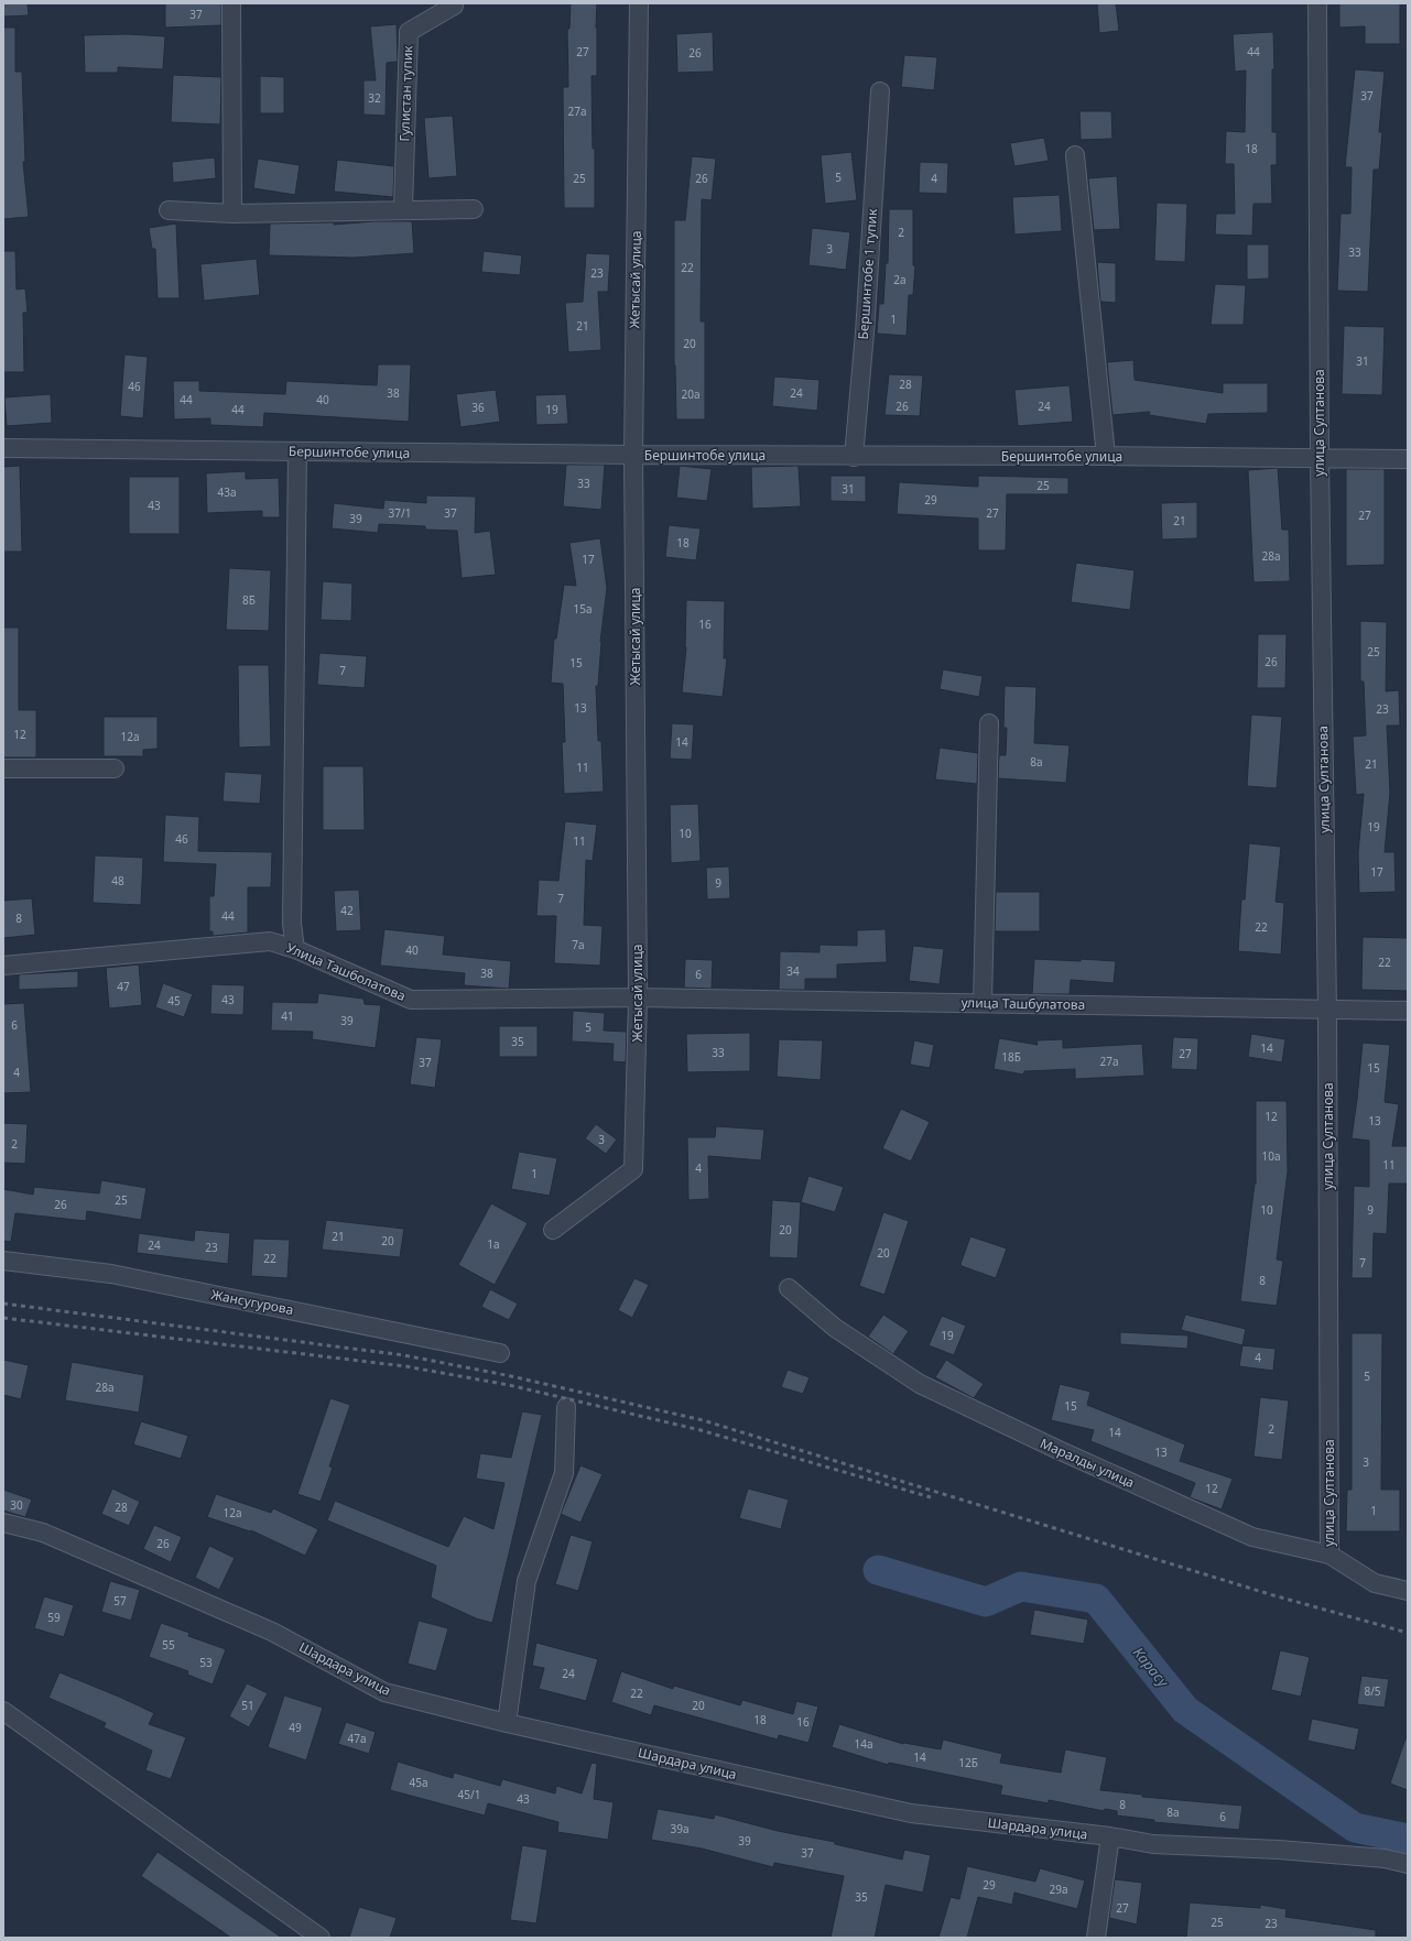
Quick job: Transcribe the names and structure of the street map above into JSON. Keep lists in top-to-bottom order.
{
  "streets": {
    "street": [
      "Гулистан тупик",
      "Бершинтобе 1 тупик",
      "Жетысай улица",
      "улица Султанова",
      "Бершинтобе улица",
      "Улица Ташболатова",
      "улица Ташбулатова",
      "Жансугурова",
      "Маралды улица",
      "Шардара улица"
    ]
  },
  "crossings": [
    ["Бершинтобе 1 тупик", "Бершинтобе улица"],
    ["Жетысай улица", "Бершинтобе улица"],
    ["Жетысай улица", "Улица Ташболатова"],
    ["Жетысай улица", "улица Ташбулатова"],
    ["улица Султанова", "Бершинтобе улица"],
    ["улица Султанова", "улица Ташбулатова"],
    ["улица Султанова", "Маралды улица"],
    ["Улица Ташболатова", "улица Ташбулатова"]
  ],
  "water": ["Карасу"],
  "house_numbers": [
    "37",
    "27",
    "44",
    "26",
    "37",
    "32",
    "27а",
    "18",
    "5",
    "25",
    "26",
    "4",
    "2",
    "3",
    "33",
    "22",
    "23",
    "2а",
    "1",
    "21",
    "20",
    "31",
    "28",
    "46",
    "38",
    "24",
    "20а",
    "44",
    "40",
    "26",
    "24",
    "36",
    "44",
    "19",
    "33",
    "25",
    "31",
    "43а",
    "29",
    "43",
    "37/1",
    "37",
    "27",
    "27",
    "39",
    "21",
    "18",
    "28а",
    "17",
    "8Б",
    "15а",
    "16",
    "25",
    "26",
    "15",
    "7",
    "13",
    "23",
    "12",
    "12а",
    "14",
    "8а",
    "21",
    "11",
    "19",
    "10",
    "46",
    "11",
    "17",
    "48",
    "9",
    "7",
    "42",
    "44",
    "8",
    "22",
    "7а",
    "40",
    "22",
    "34",
    "38",
    "6",
    "47",
    "43",
    "45",
    "41",
    "39",
    "6",
    "5",
    "35",
    "14",
    "33",
    "27",
    "18Б",
    "27а",
    "37",
    "15",
    "4",
    "12",
    "13",
    "3",
    "2",
    "10а",
    "11",
    "4",
    "1",
    "25",
    "26",
    "10",
    "9",
    "20",
    "21",
    "20",
    "1а",
    "24",
    "23",
    "20",
    "22",
    "7",
    "8",
    "19",
    "4",
    "5",
    "28а",
    "15",
    "2",
    "14",
    "13",
    "3",
    "12",
    "30",
    "28",
    "1",
    "12а",
    "26",
    "57",
    "59",
    "55",
    "53",
    "24",
    "8/5",
    "22",
    "51",
    "20",
    "18",
    "16",
    "49",
    "47а",
    "14а",
    "14",
    "12Б",
    "45а",
    "45/1",
    "43",
    "8",
    "8а",
    "6",
    "39а",
    "39",
    "37",
    "29",
    "29а",
    "35",
    "27",
    "25",
    "23"
  ]
}
